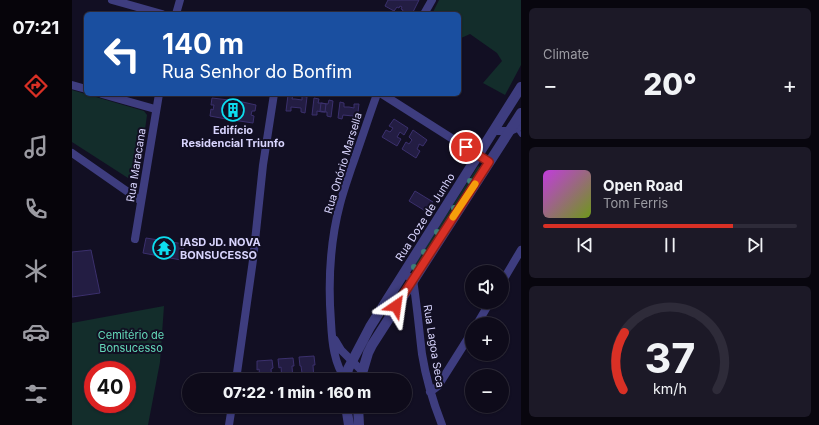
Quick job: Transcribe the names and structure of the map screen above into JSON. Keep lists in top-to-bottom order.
{
  "streets": {
    "street": [
      "Rua Onório Marsella",
      "Rua Maracana",
      "Rua Doze de Junho",
      "Rua Lagoa Seca"
    ]
  },
  "parks": ["Cemitério de Bonsucesso"],
  "places": {
    "building": ["Edifício Residencial Triunfo"],
    "temple": ["IASD JD. NOVA BONSUCESSO"]
  },
  "page": {
    "tabs": "07:21",
    "tile": "Climate",
    "turn": ["140 m", "Rua Senhor do Bonfim"],
    "heat": ["−", "20°", "+"],
    "song": ["Open Road", "Tom Ferris"],
    "map_buttons": ["+", "−"],
    "limit": "40",
    "trip": "07:22 · 1 min · 160 m",
    "gauge": ["37", "km/h"]
  }
}
